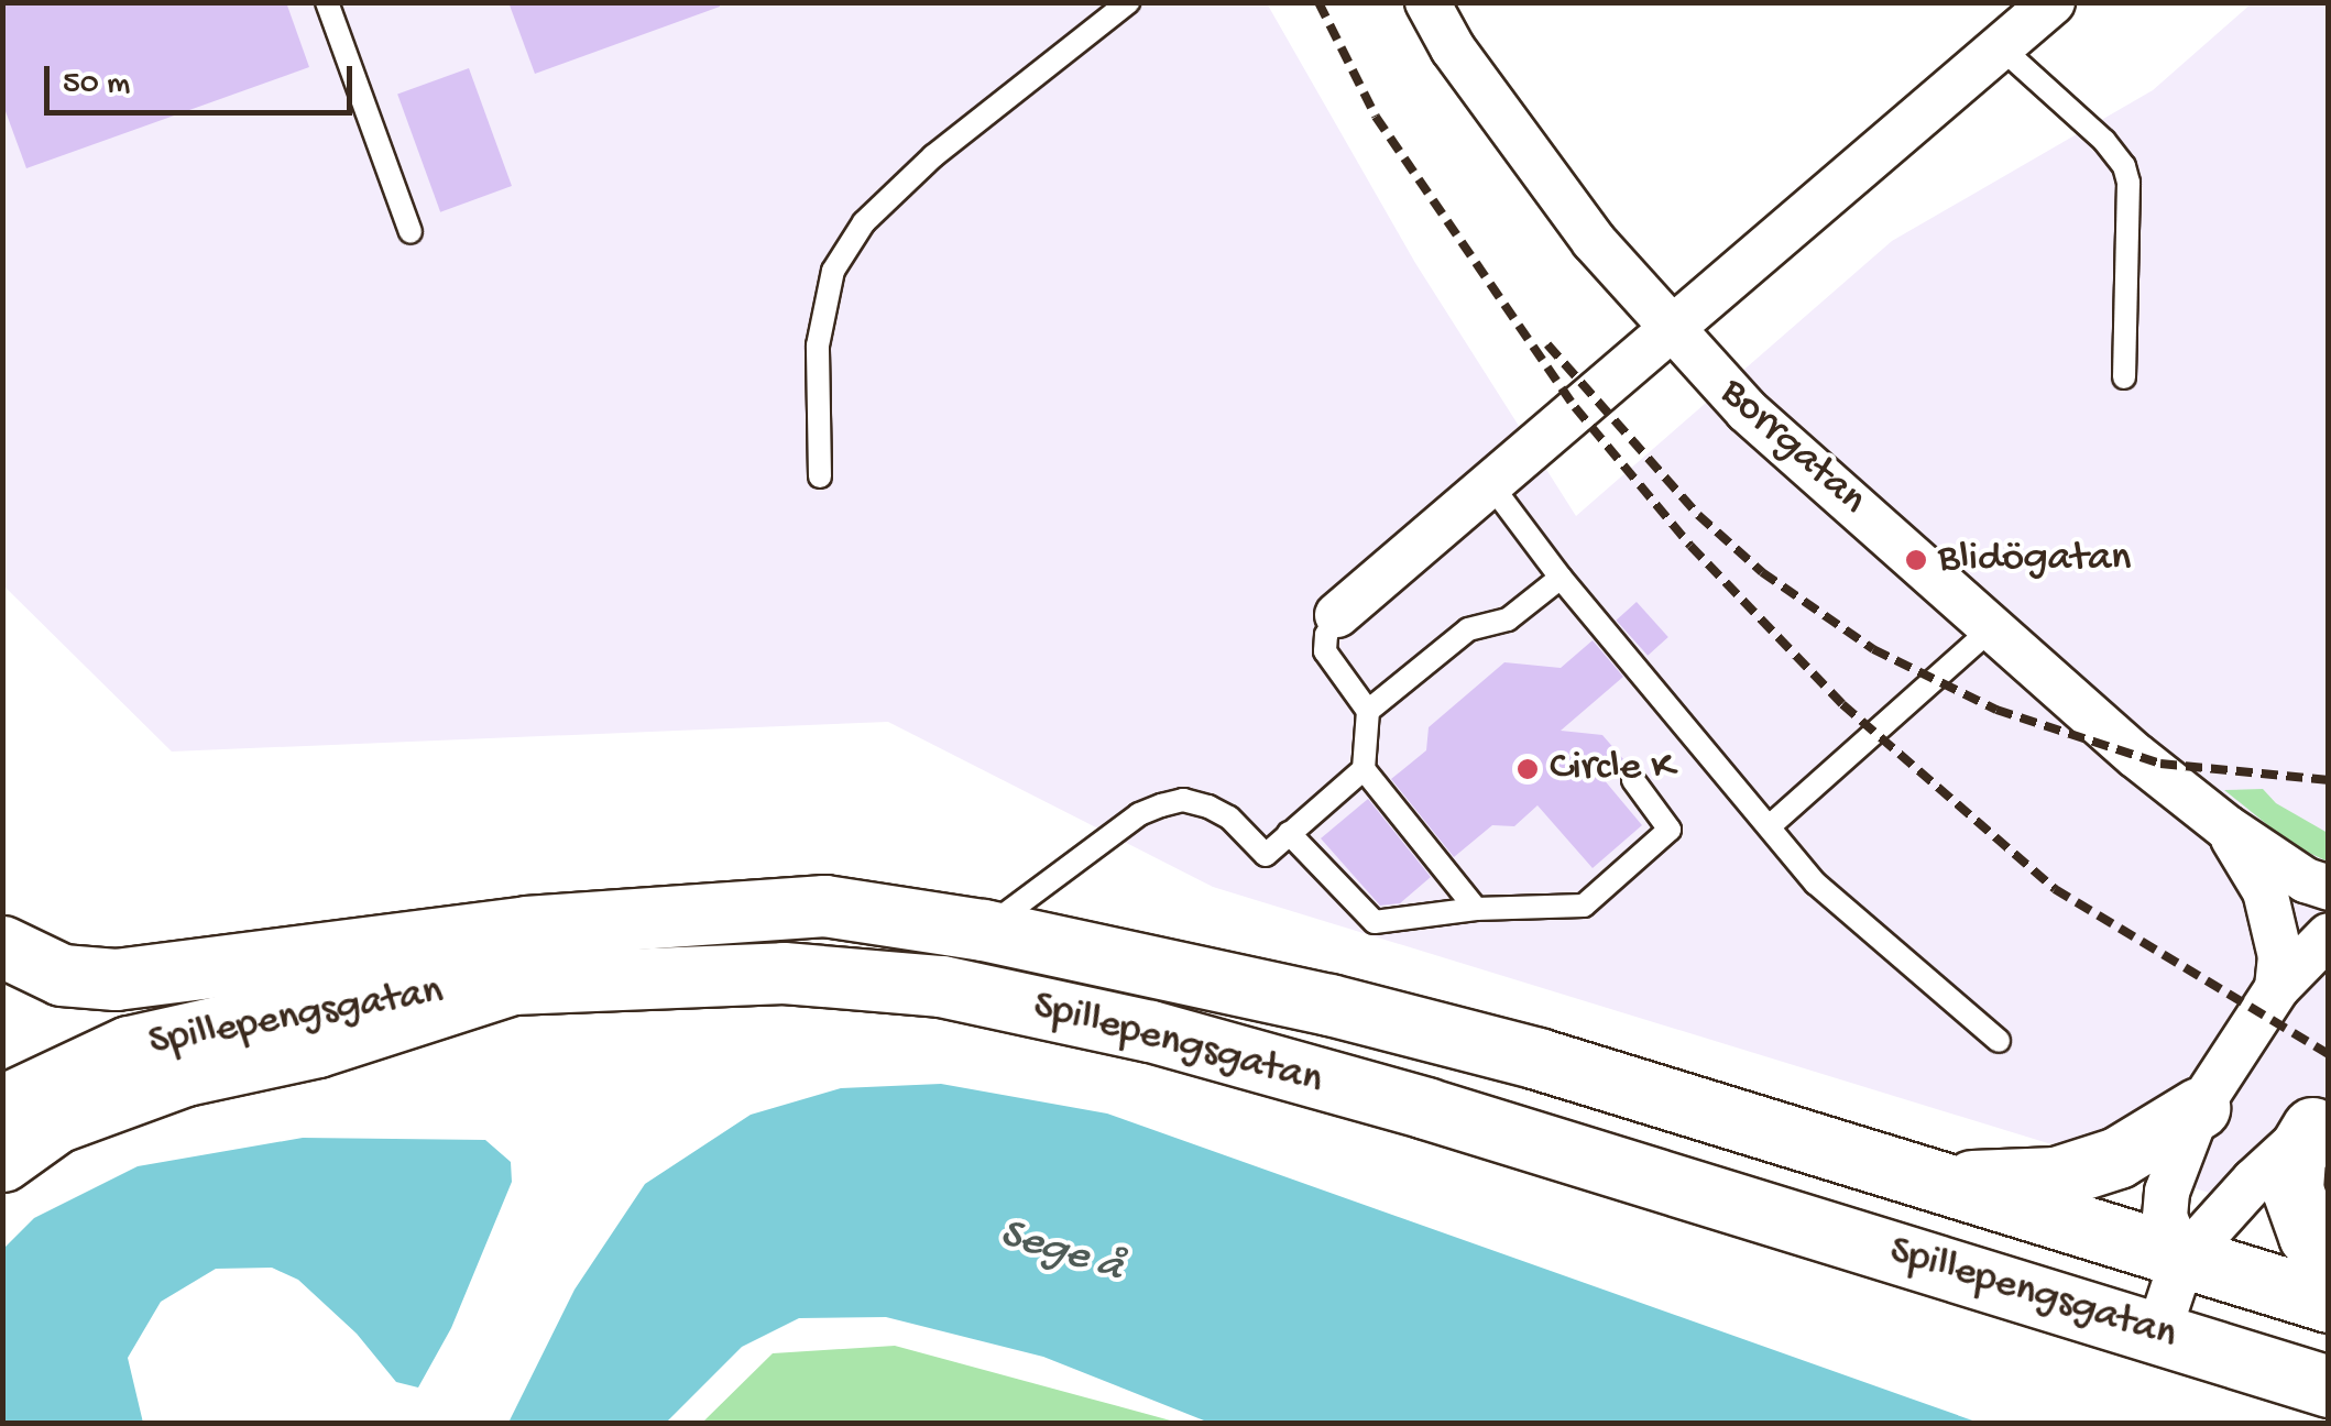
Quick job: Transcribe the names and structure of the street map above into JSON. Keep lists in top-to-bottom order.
{
  "streets": {
    "main road": ["Spillepengsgatan"],
    "street": ["Borrgatan"]
  },
  "water": ["Sege å"],
  "places": ["Blidögatan", "Circle K"],
  "scale_bar": "50 m"
}
